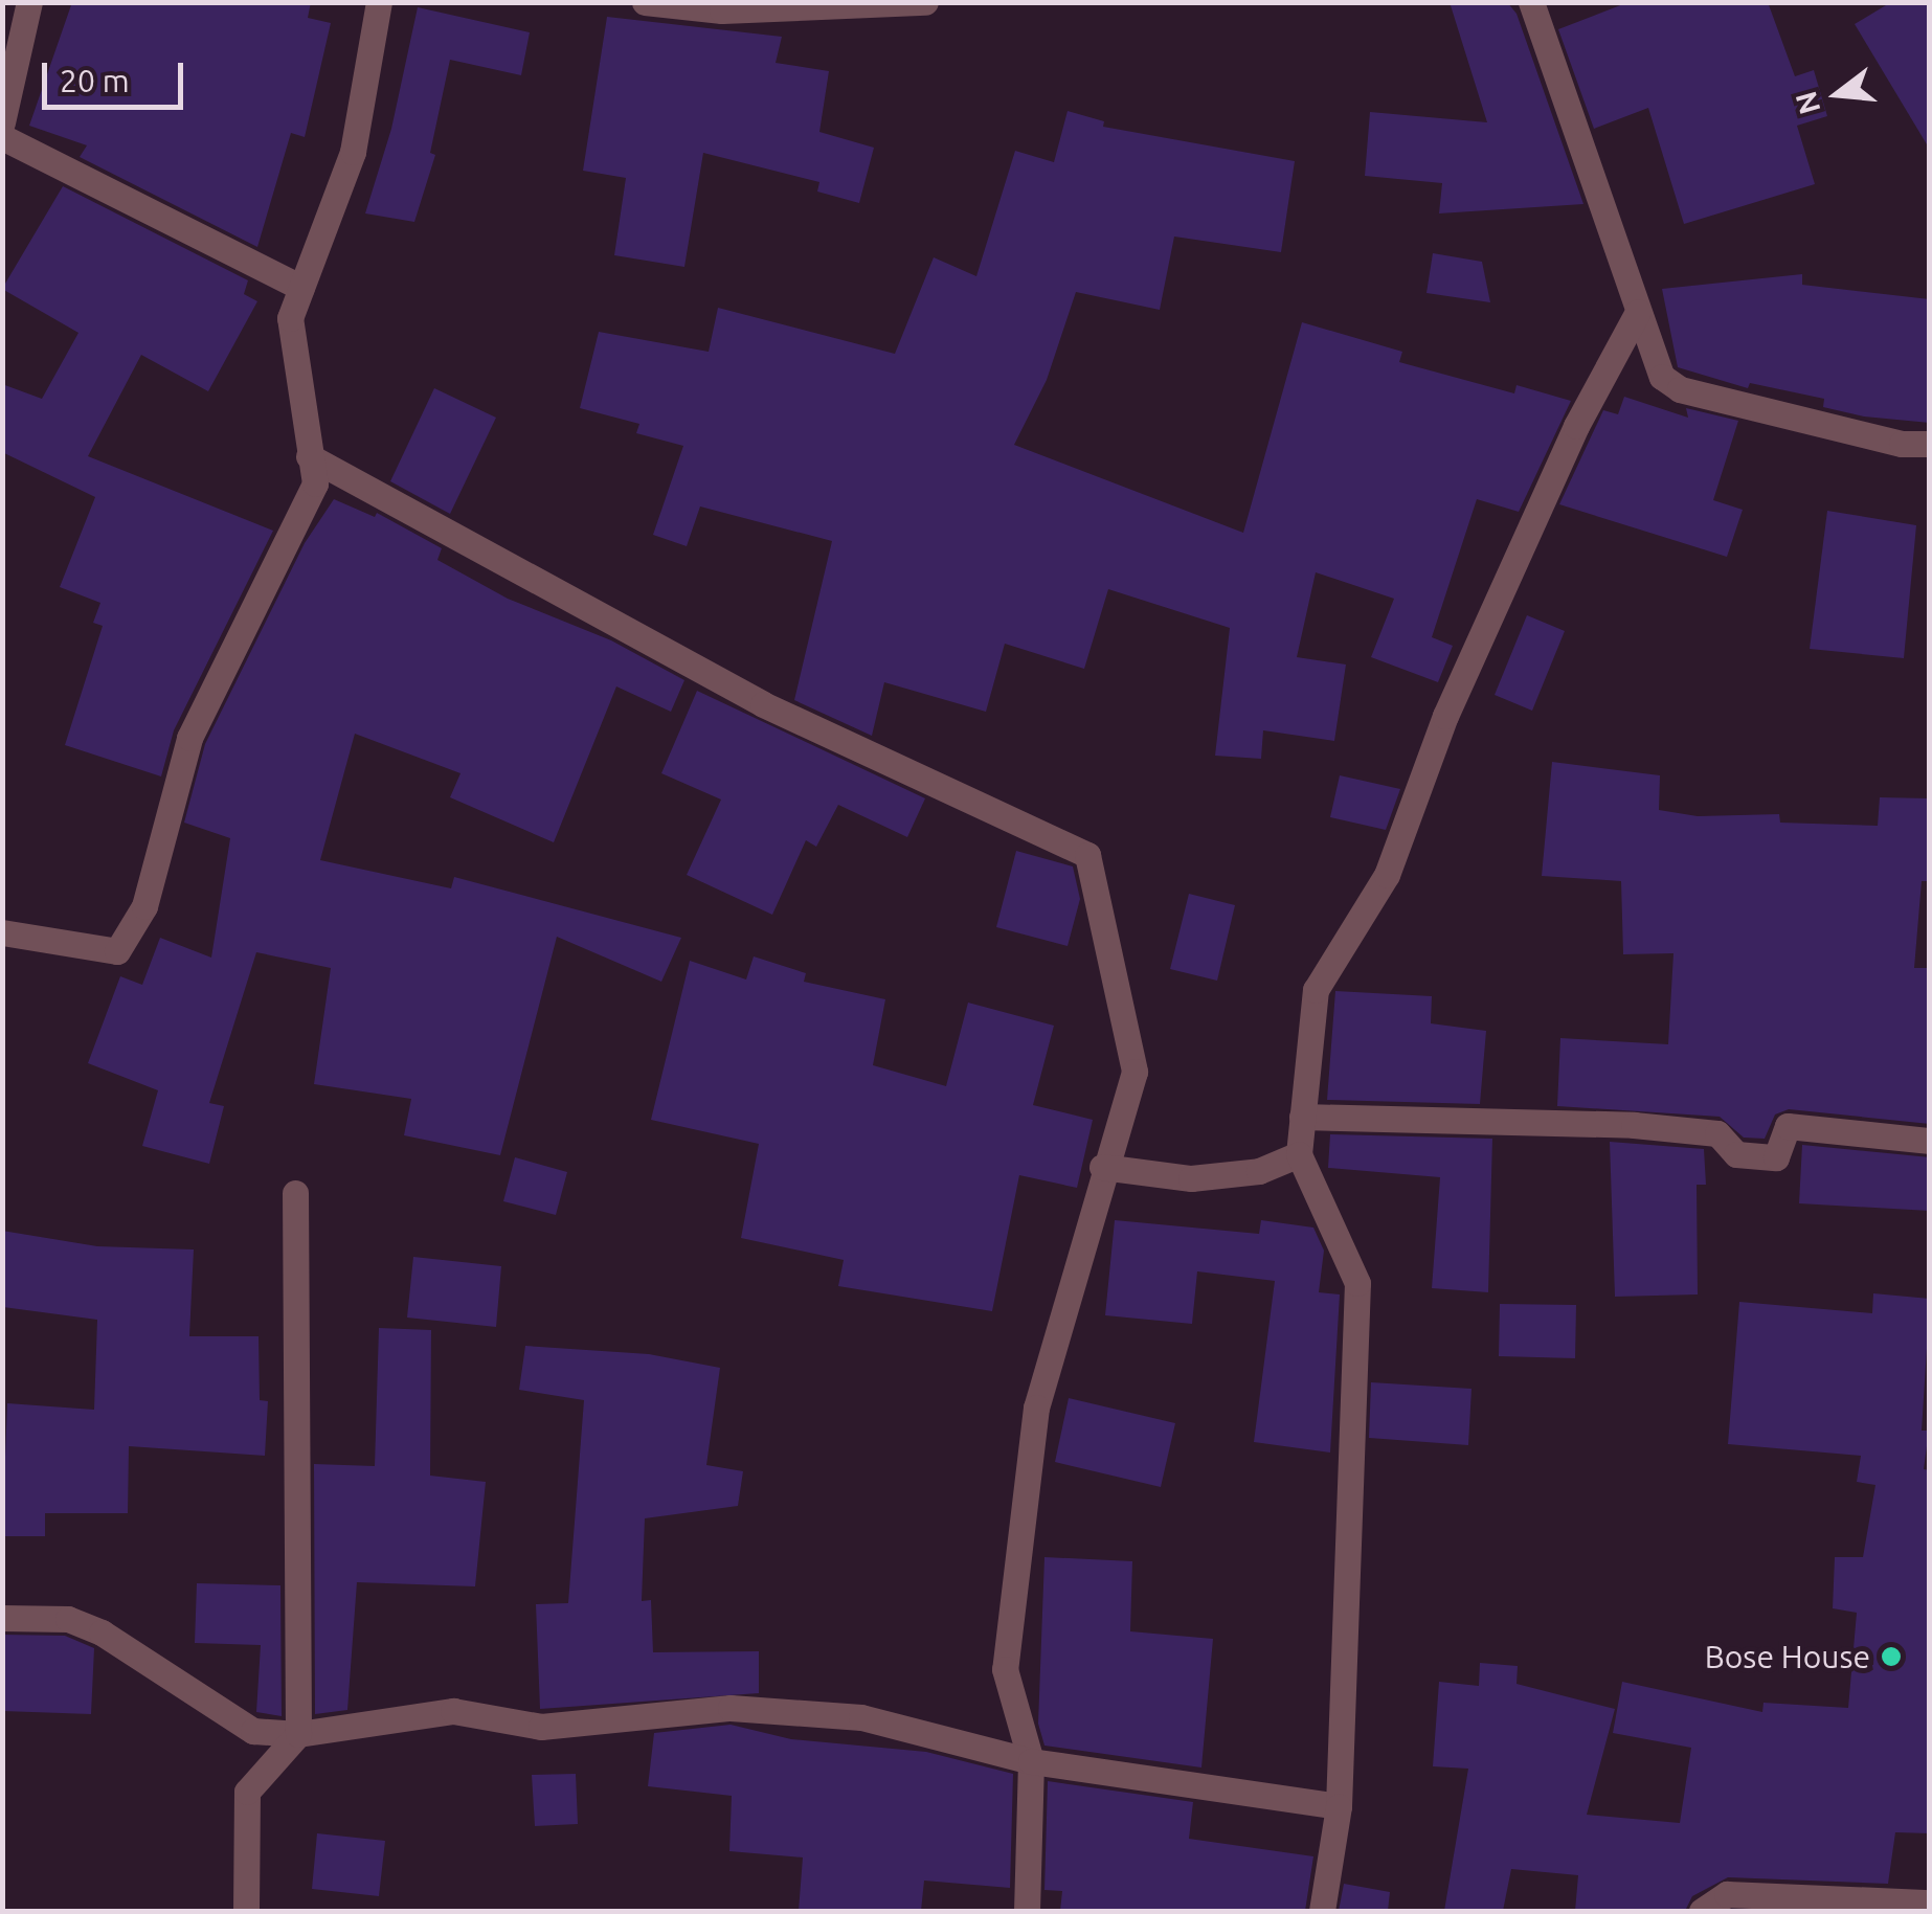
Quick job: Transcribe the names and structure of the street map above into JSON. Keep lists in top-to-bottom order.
{
  "places": ["Bose House"],
  "scale_bar": "20 m",
  "north": "left"
}
